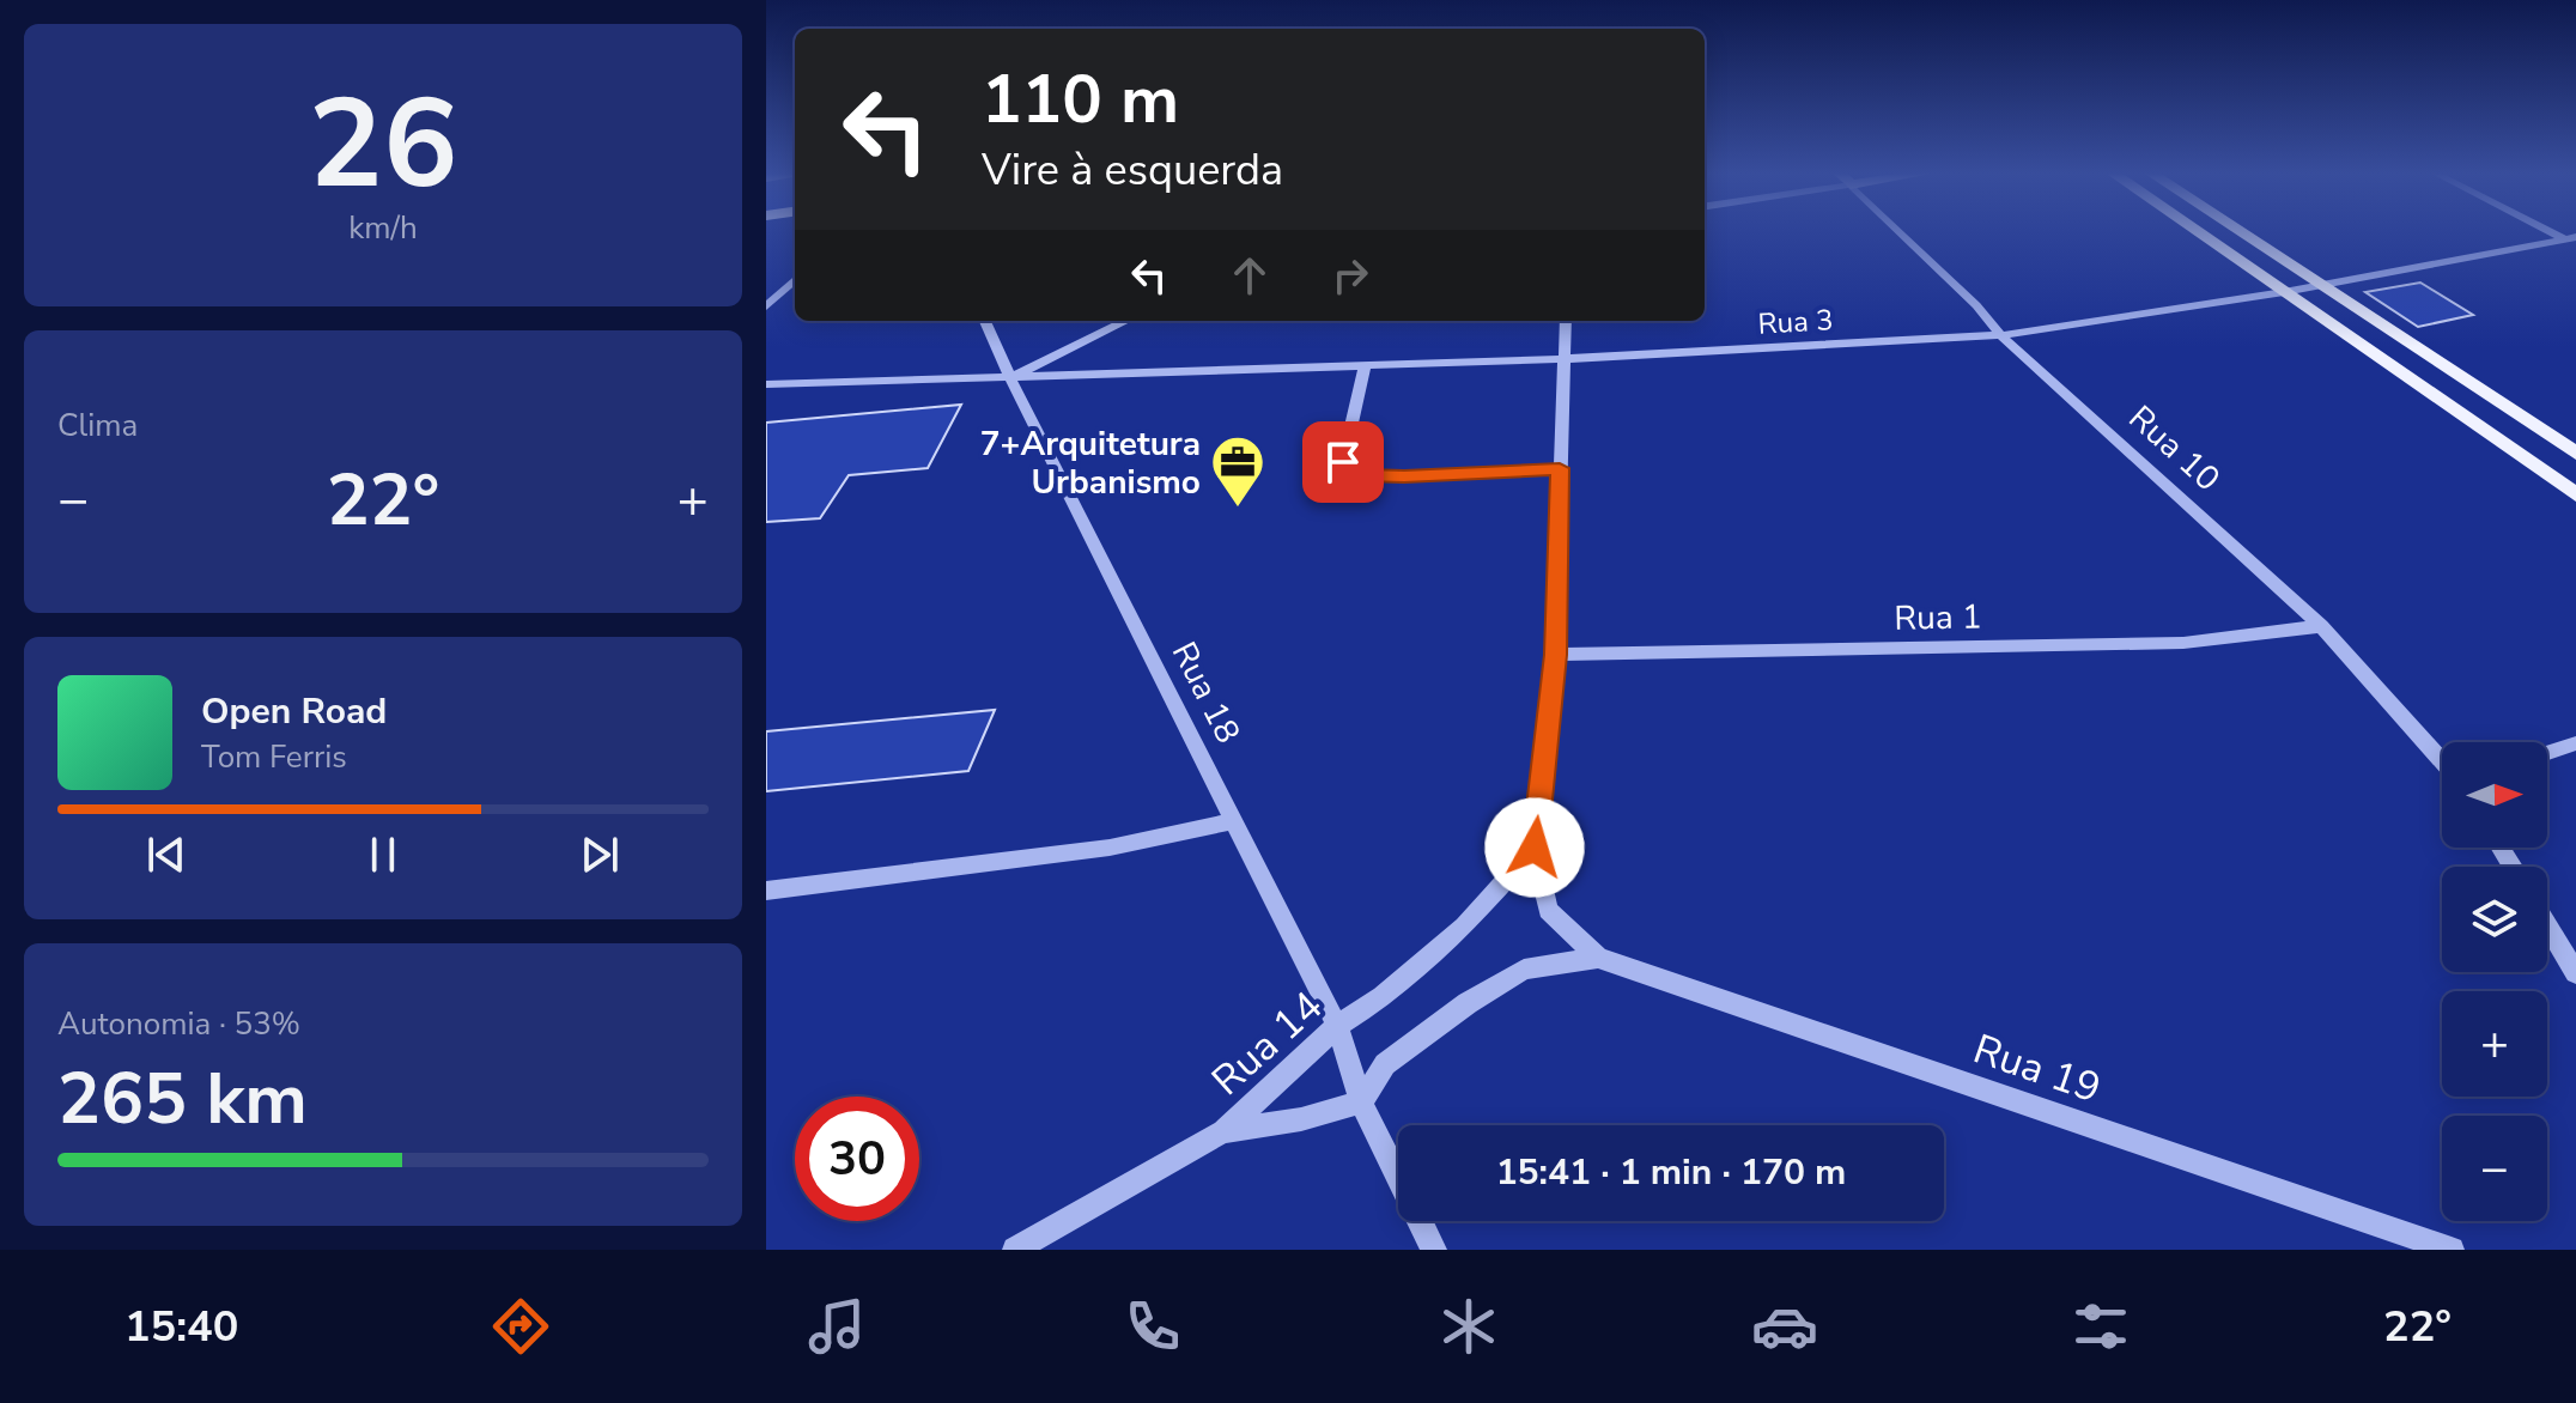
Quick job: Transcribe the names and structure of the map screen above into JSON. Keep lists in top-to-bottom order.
{
  "streets": {
    "street": [
      "Rua 3",
      "Rua 10",
      "Rua 1",
      "Rua 18",
      "Rua 14",
      "Rua 19"
    ]
  },
  "crossings": [
    ["Rua 3", "Rua 10"],
    ["Rua 3", "Rua 18"],
    ["Rua 10", "Rua 1"],
    ["Rua 18", "Rua 14"]
  ],
  "places": {
    "office": ["7+Arquitetura Urbanismo"]
  },
  "north": "right",
  "page": {
    "tile": [
      ["26", "km/h"],
      "Clima",
      ["Autonomia · 53%", "265 km"]
    ],
    "turn": ["110 m", "Vire à esquerda"],
    "heat": ["−", "22°", "+"],
    "song": ["Open Road", "Tom Ferris"],
    "map_buttons": ["+", "−"],
    "limit": "30",
    "trip": "15:41 · 1 min · 170 m",
    "tabs": ["15:40", "22°"]
  }
}
